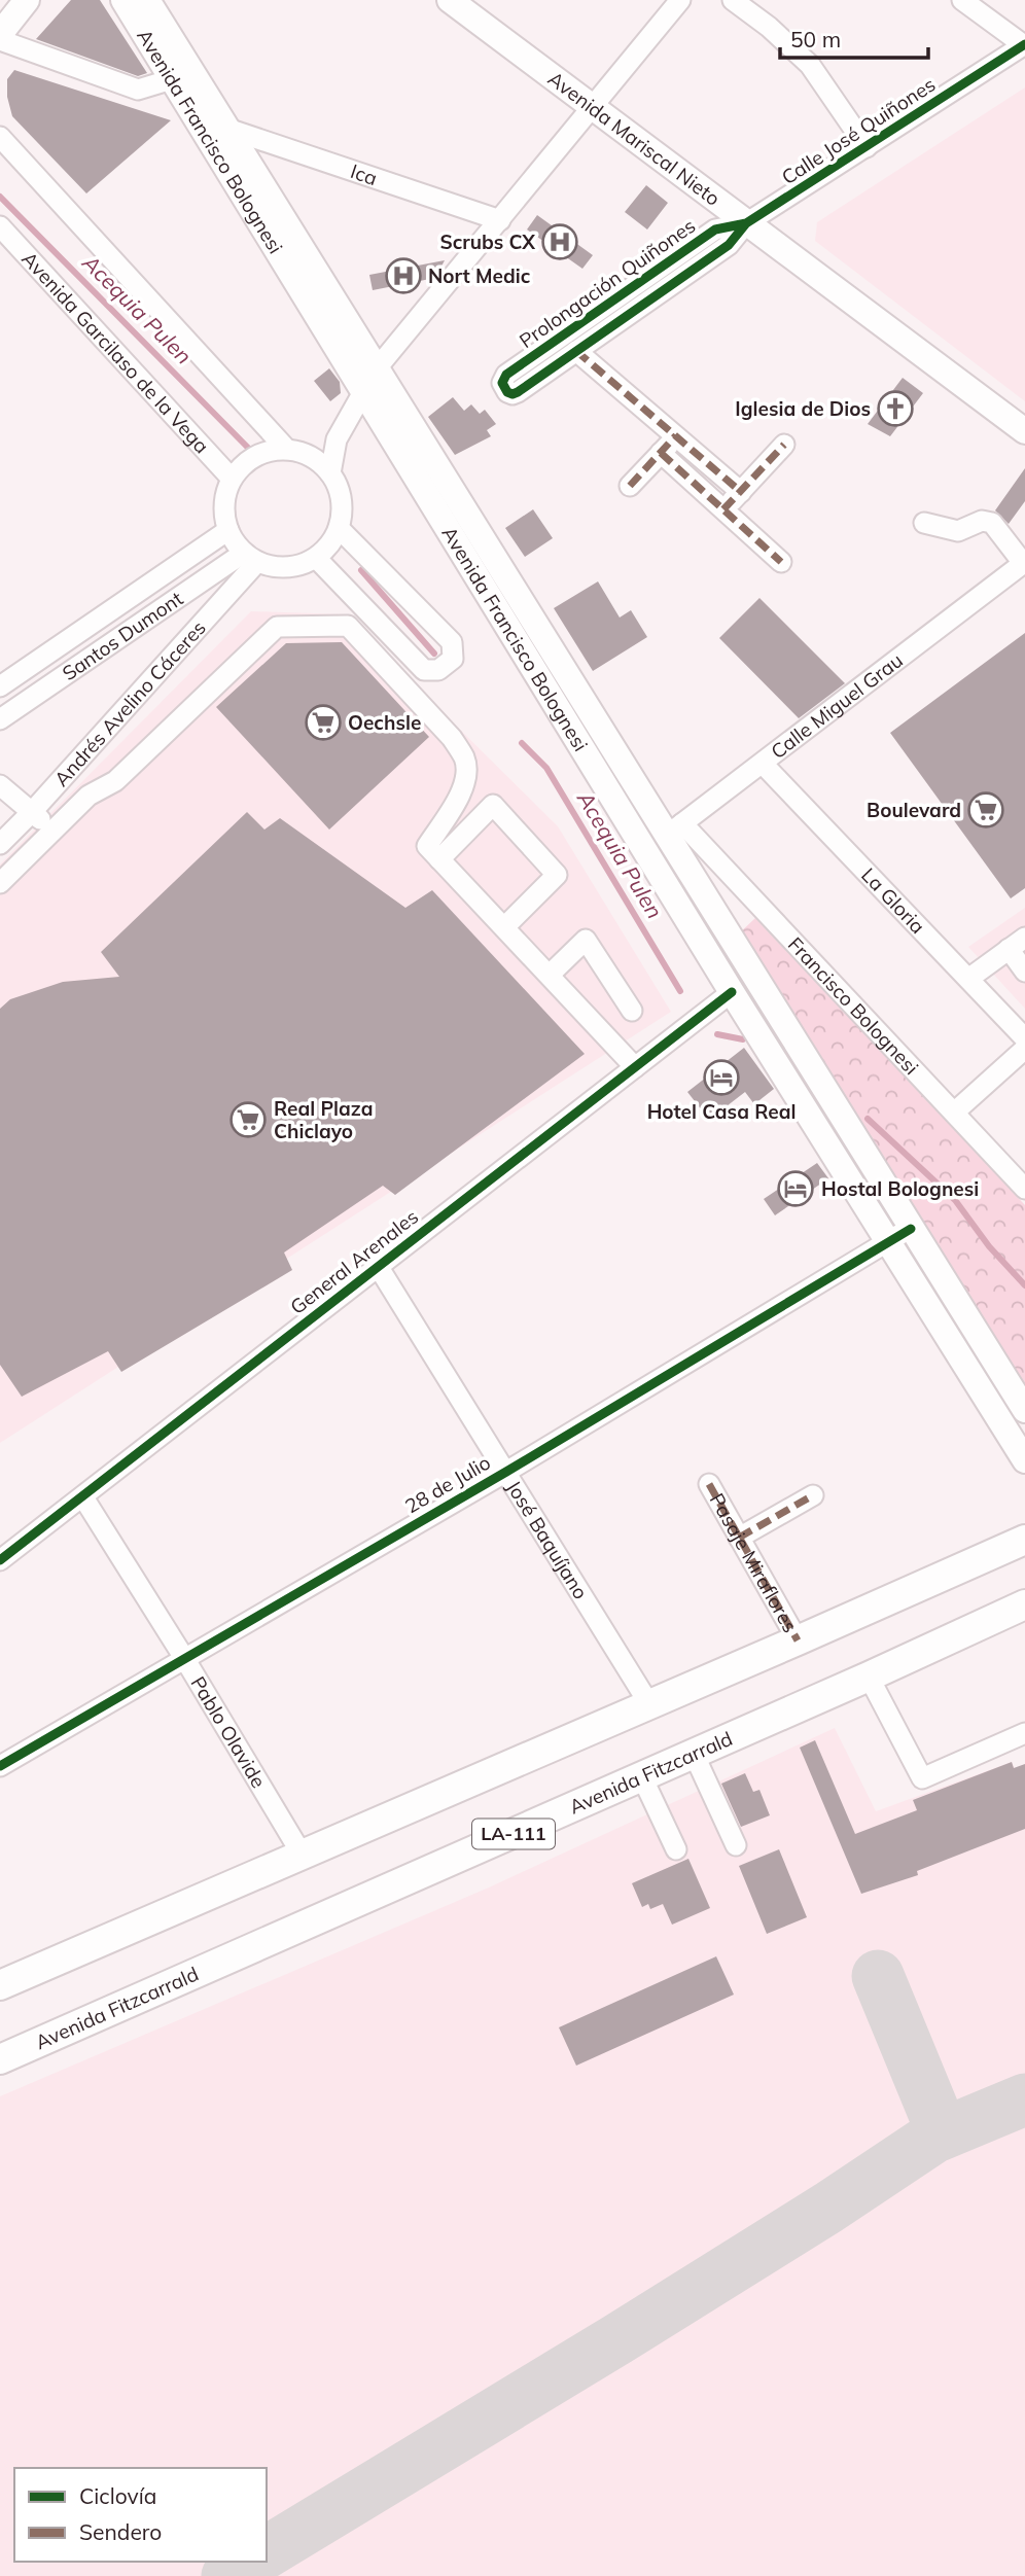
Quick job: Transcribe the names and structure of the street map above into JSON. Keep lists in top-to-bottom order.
{
  "streets": {
    "highway": ["Avenida Fitzcarrald", "LA-111"],
    "main road": ["Avenida Mariscal Nieto", "Avenida Francisco Bolognesi"],
    "street": [
      "Calle José Quiñones",
      "Ica",
      "Prolongación Quiñones",
      "Avenida Garcilaso de la Vega",
      "Santos Dumont",
      "Andrés Avelino Cáceres",
      "Calle Miguel Grau",
      "La Gloria",
      "Francisco Bolognesi",
      "General Arenales",
      "28 de Julio",
      "José Baquíjano",
      "Pasaje Miraflores",
      "Pablo Olavide"
    ]
  },
  "crossings": [
    ["Calle José Quiñones", "Avenida Mariscal Nieto"],
    ["Calle José Quiñones", "Prolongación Quiñones"],
    ["Avenida Mariscal Nieto", "Prolongación Quiñones"],
    ["Avenida Francisco Bolognesi", "Ica"],
    ["Avenida Francisco Bolognesi", "Calle Miguel Grau"],
    ["Avenida Francisco Bolognesi", "Francisco Bolognesi"],
    ["Avenida Francisco Bolognesi", "General Arenales"],
    ["Avenida Francisco Bolognesi", "28 de Julio"],
    ["Avenida Garcilaso de la Vega", "Santos Dumont"],
    ["Avenida Garcilaso de la Vega", "Andrés Avelino Cáceres"],
    ["Santos Dumont", "Andrés Avelino Cáceres"],
    ["Calle Miguel Grau", "La Gloria"],
    ["Calle Miguel Grau", "Francisco Bolognesi"],
    ["General Arenales", "José Baquíjano"],
    ["General Arenales", "Pablo Olavide"],
    ["28 de Julio", "José Baquíjano"],
    ["28 de Julio", "Pablo Olavide"]
  ],
  "water": ["Acequia Pulen"],
  "places": {
    "hospital": ["Scrubs CX", "Nort Medic"],
    "church": ["Iglesia de Dios"],
    "supermarket": ["Oechsle", "Boulevard", "Real Plaza Chiclayo"],
    "hotel": ["Hotel Casa Real", "Hostal Bolognesi"]
  },
  "legend": ["Ciclovía", "Sendero"],
  "scale_bar": "50 m"
}
